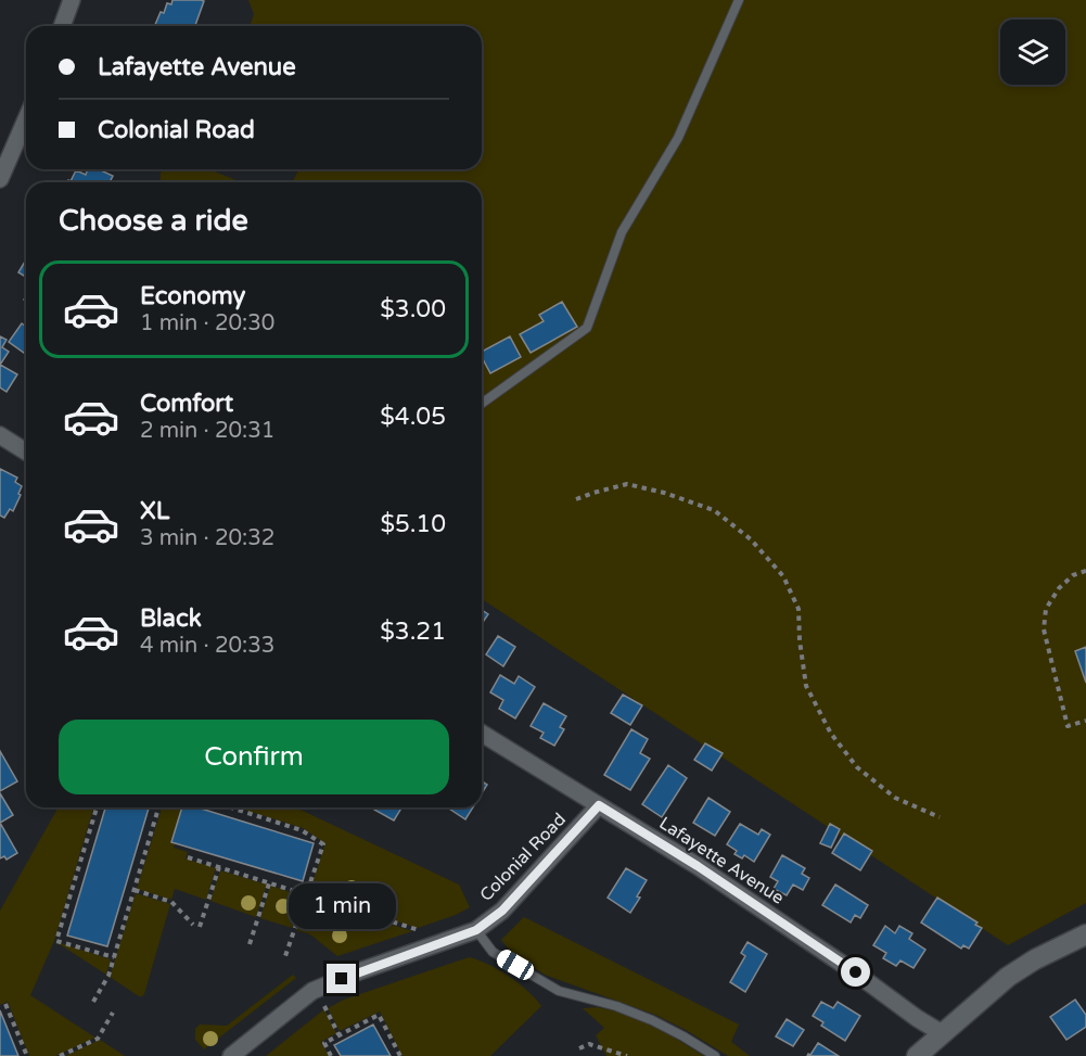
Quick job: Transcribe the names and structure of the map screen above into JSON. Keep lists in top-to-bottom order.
{
  "streets": {
    "street": ["Colonial Road", "Lafayette Avenue"]
  },
  "crossings": [
    ["Colonial Road", "Lafayette Avenue"]
  ],
  "page": {
    "banner": ["Lafayette Avenue", "Colonial Road"],
    "heading": "Choose a ride",
    "list": [
      {
        "name": "Economy",
        "note": "1 min · 20:30",
        "value": "$3.00"
      },
      {
        "name": "Comfort",
        "note": "2 min · 20:31",
        "value": "$4.05"
      },
      {
        "name": "XL",
        "note": "3 min · 20:32",
        "value": "$5.10"
      },
      {
        "name": "Black",
        "note": "4 min · 20:33",
        "value": "$3.21"
      }
    ],
    "buttons": "Confirm",
    "bubble": "1 min"
  }
}
